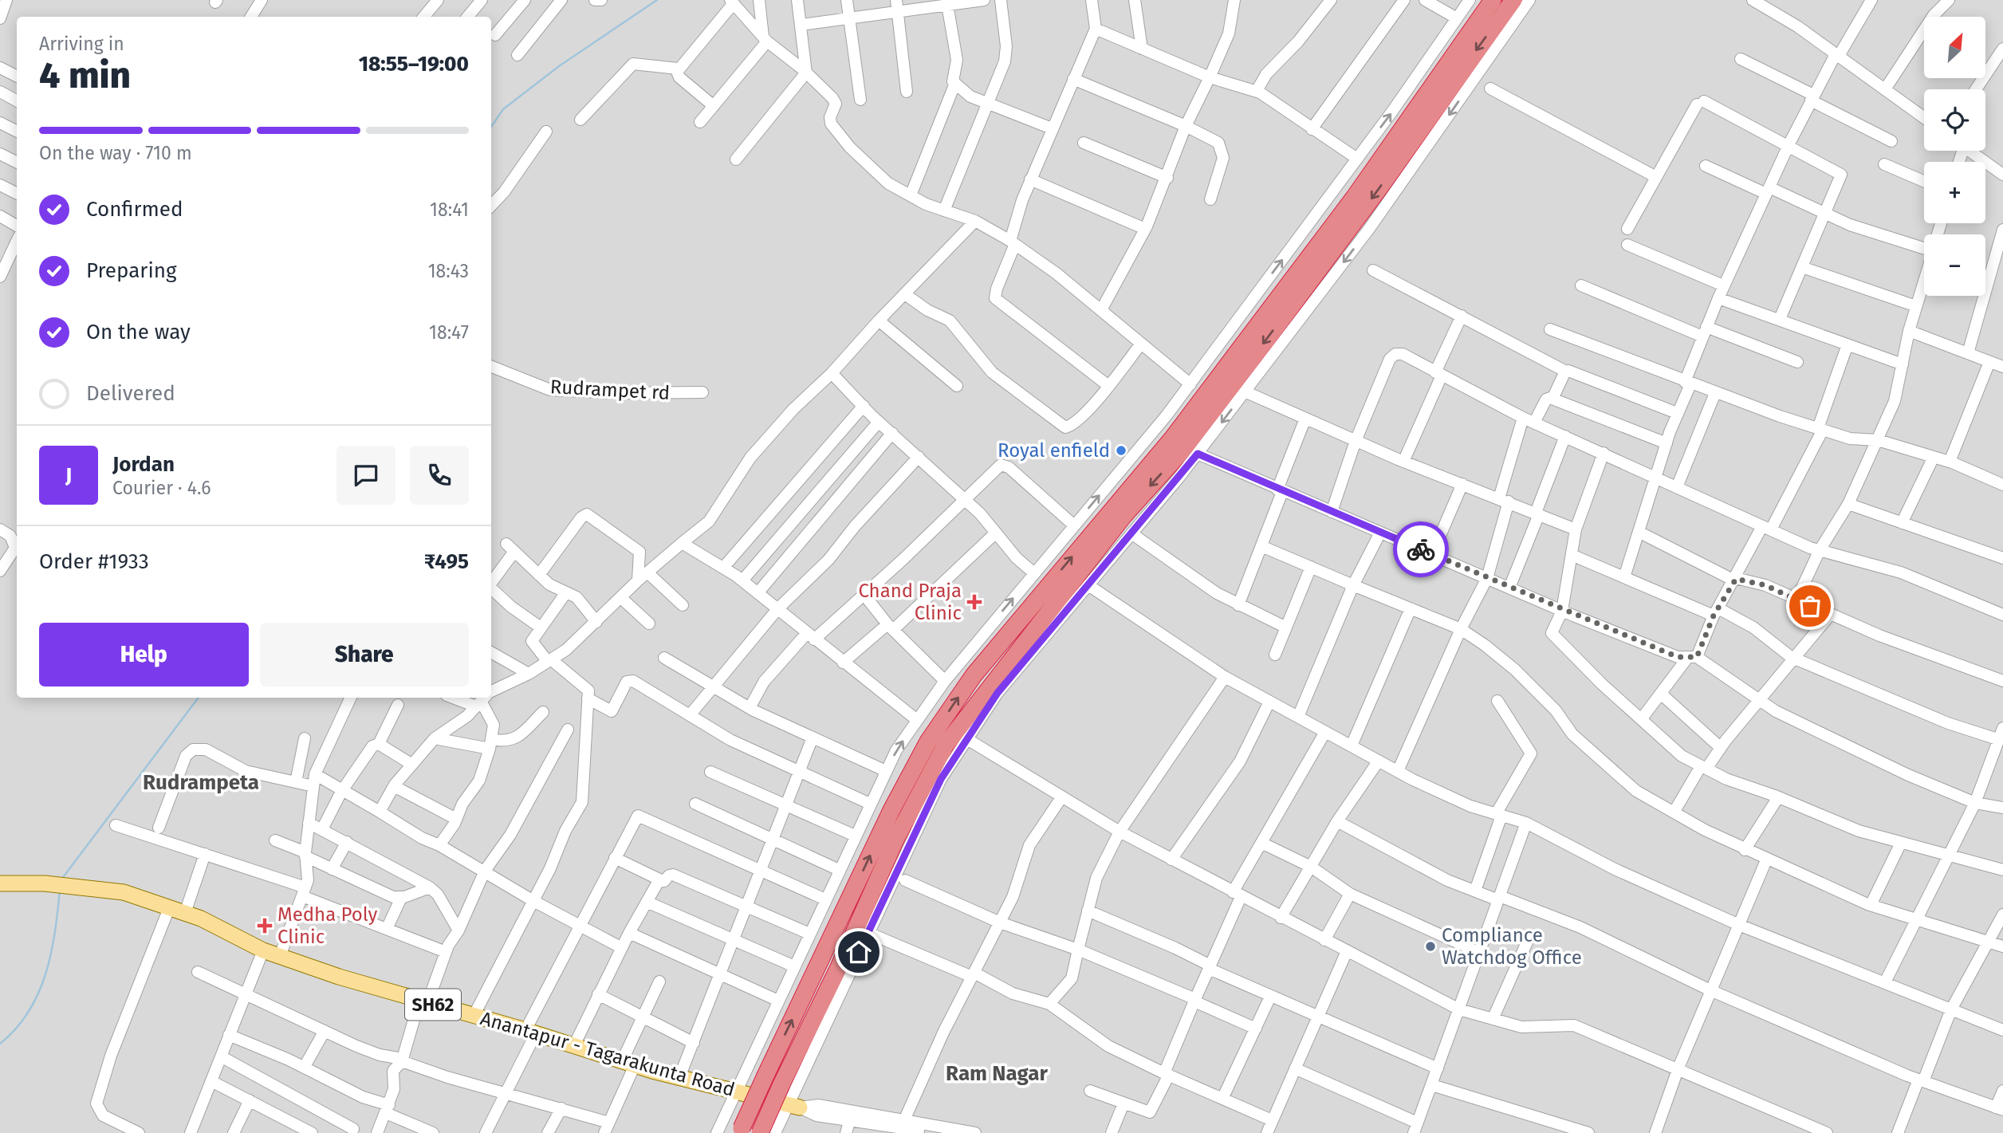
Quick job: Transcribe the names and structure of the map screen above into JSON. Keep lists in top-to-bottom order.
{
  "streets": {
    "main road": ["SH62", "Anantapur - Tagarakunta Road"],
    "street": ["Rudrampet rd"]
  },
  "districts": ["Rudrampeta", "Ram Nagar"],
  "places": {
    "other": ["Royal enfield", "Compliance Watchdog Office"],
    "health": ["Chand Praja Clinic", "Medha Poly Clinic"]
  },
  "north": "top right",
  "page": {
    "map_buttons": ["+", "−"],
    "heading": ["4 min", "Arriving in", "18:55–19:00"],
    "panel": [
      "Jordan",
      "Courier · 4.6",
      "Order #1933",
      "₹495"
    ],
    "bar": "On the way · 710 m",
    "list": [
      ["Confirmed", "18:41"],
      ["Preparing", "18:43"],
      ["On the way", "18:47"],
      "Delivered"
    ],
    "round": "J",
    "buttons": ["Help", "Share"]
  }
}
